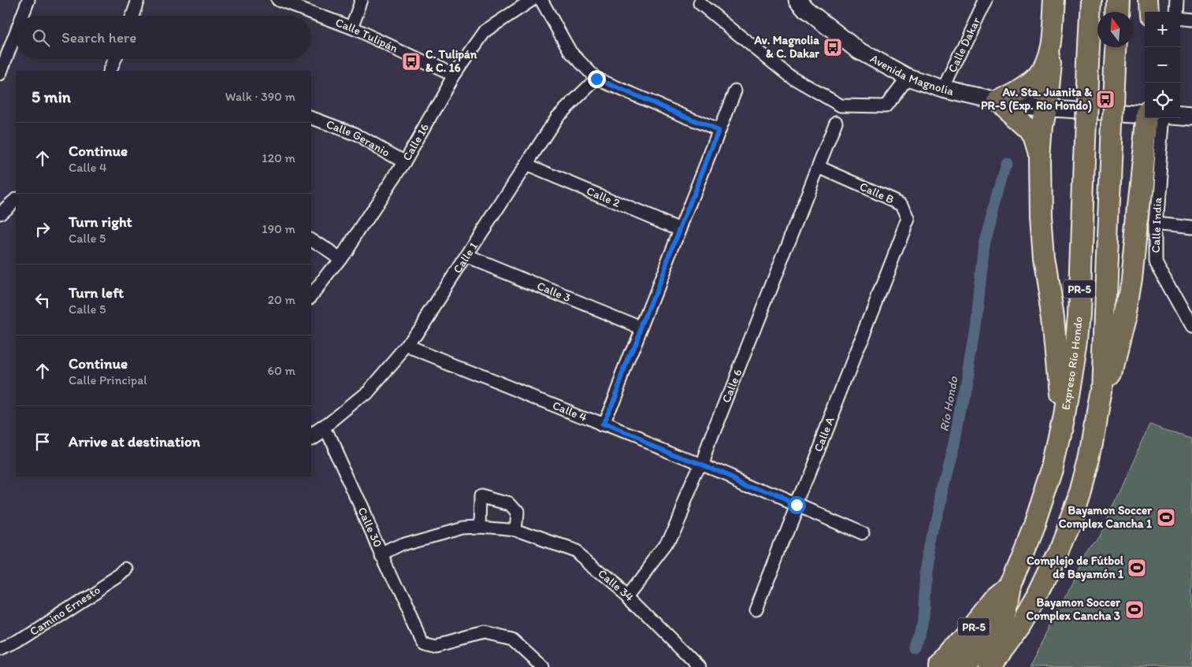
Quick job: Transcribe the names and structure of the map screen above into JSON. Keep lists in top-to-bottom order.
{
  "streets": {
    "highway": ["PR-5", "Expreso Río Hondo"],
    "street": [
      "Calle Tulipán",
      "Calle Dakar",
      "Avenida Magnolia",
      "Calle Geranio",
      "Calle 16",
      "Calle B",
      "Calle 2",
      "Calle India",
      "Calle 1",
      "Calle 3",
      "Calle 6",
      "Calle 4",
      "Calle A",
      "Calle 30",
      "Calle 34",
      "Camino Ernesto"
    ]
  },
  "crossings": [
    ["Calle Tulipán", "Calle 16"],
    ["Calle Dakar", "Avenida Magnolia"],
    ["Calle Geranio", "Calle 16"],
    ["Calle B", "Calle 6"],
    ["Calle B", "Calle A"],
    ["Calle 2", "Calle 1"],
    ["Calle 1", "Calle 3"],
    ["Calle 1", "Calle 4"],
    ["Calle 1", "Calle 30"],
    ["Calle 6", "Calle 4"],
    ["Calle 6", "Calle 34"],
    ["Calle 4", "Calle A"],
    ["Calle 30", "Calle 34"]
  ],
  "water": ["Río Hondo"],
  "places": {
    "bus stop": ["Av. Magnolia & C. Dakar", "C. Tulipán & C. 16", "Av. Sta. Juanita & PR-5 (Exp. Río Hondo)"],
    "sports": ["Bayamon Soccer Complex Cancha 1", "Complejo de Fútbol de Bayamón 1", "Bayamon Soccer Complex Cancha 3"]
  },
  "north": "top",
  "page": {
    "map_buttons": ["+", "−"],
    "search": "Search here",
    "heading": ["5 min", "Walk · 390 m"],
    "list": [
      ["Continue", "Calle 4", "120 m"],
      ["Turn right", "Calle 5", "190 m"],
      ["Turn left", "Calle 5", "20 m"],
      ["Continue", "Calle Principal", "60 m"],
      "Arrive at destination"
    ]
  }
}
